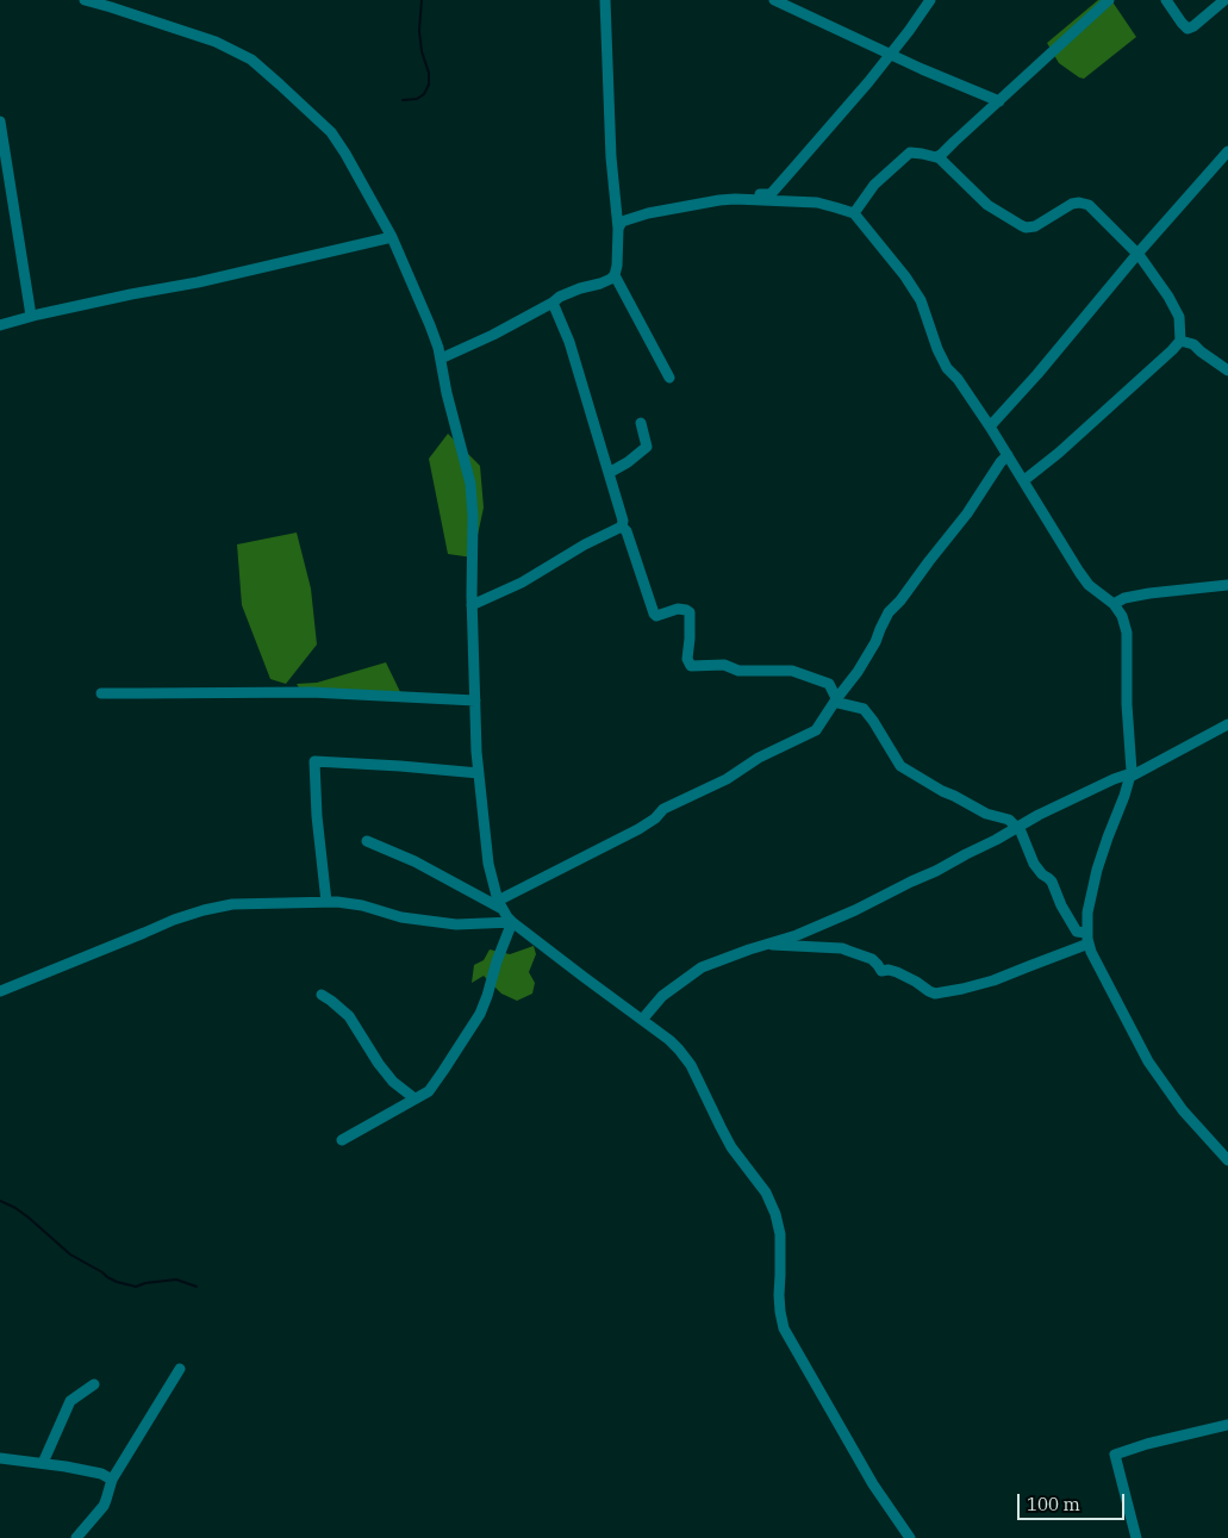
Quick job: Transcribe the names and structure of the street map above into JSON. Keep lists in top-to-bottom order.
{
  "scale_bar": "100 m"
}
